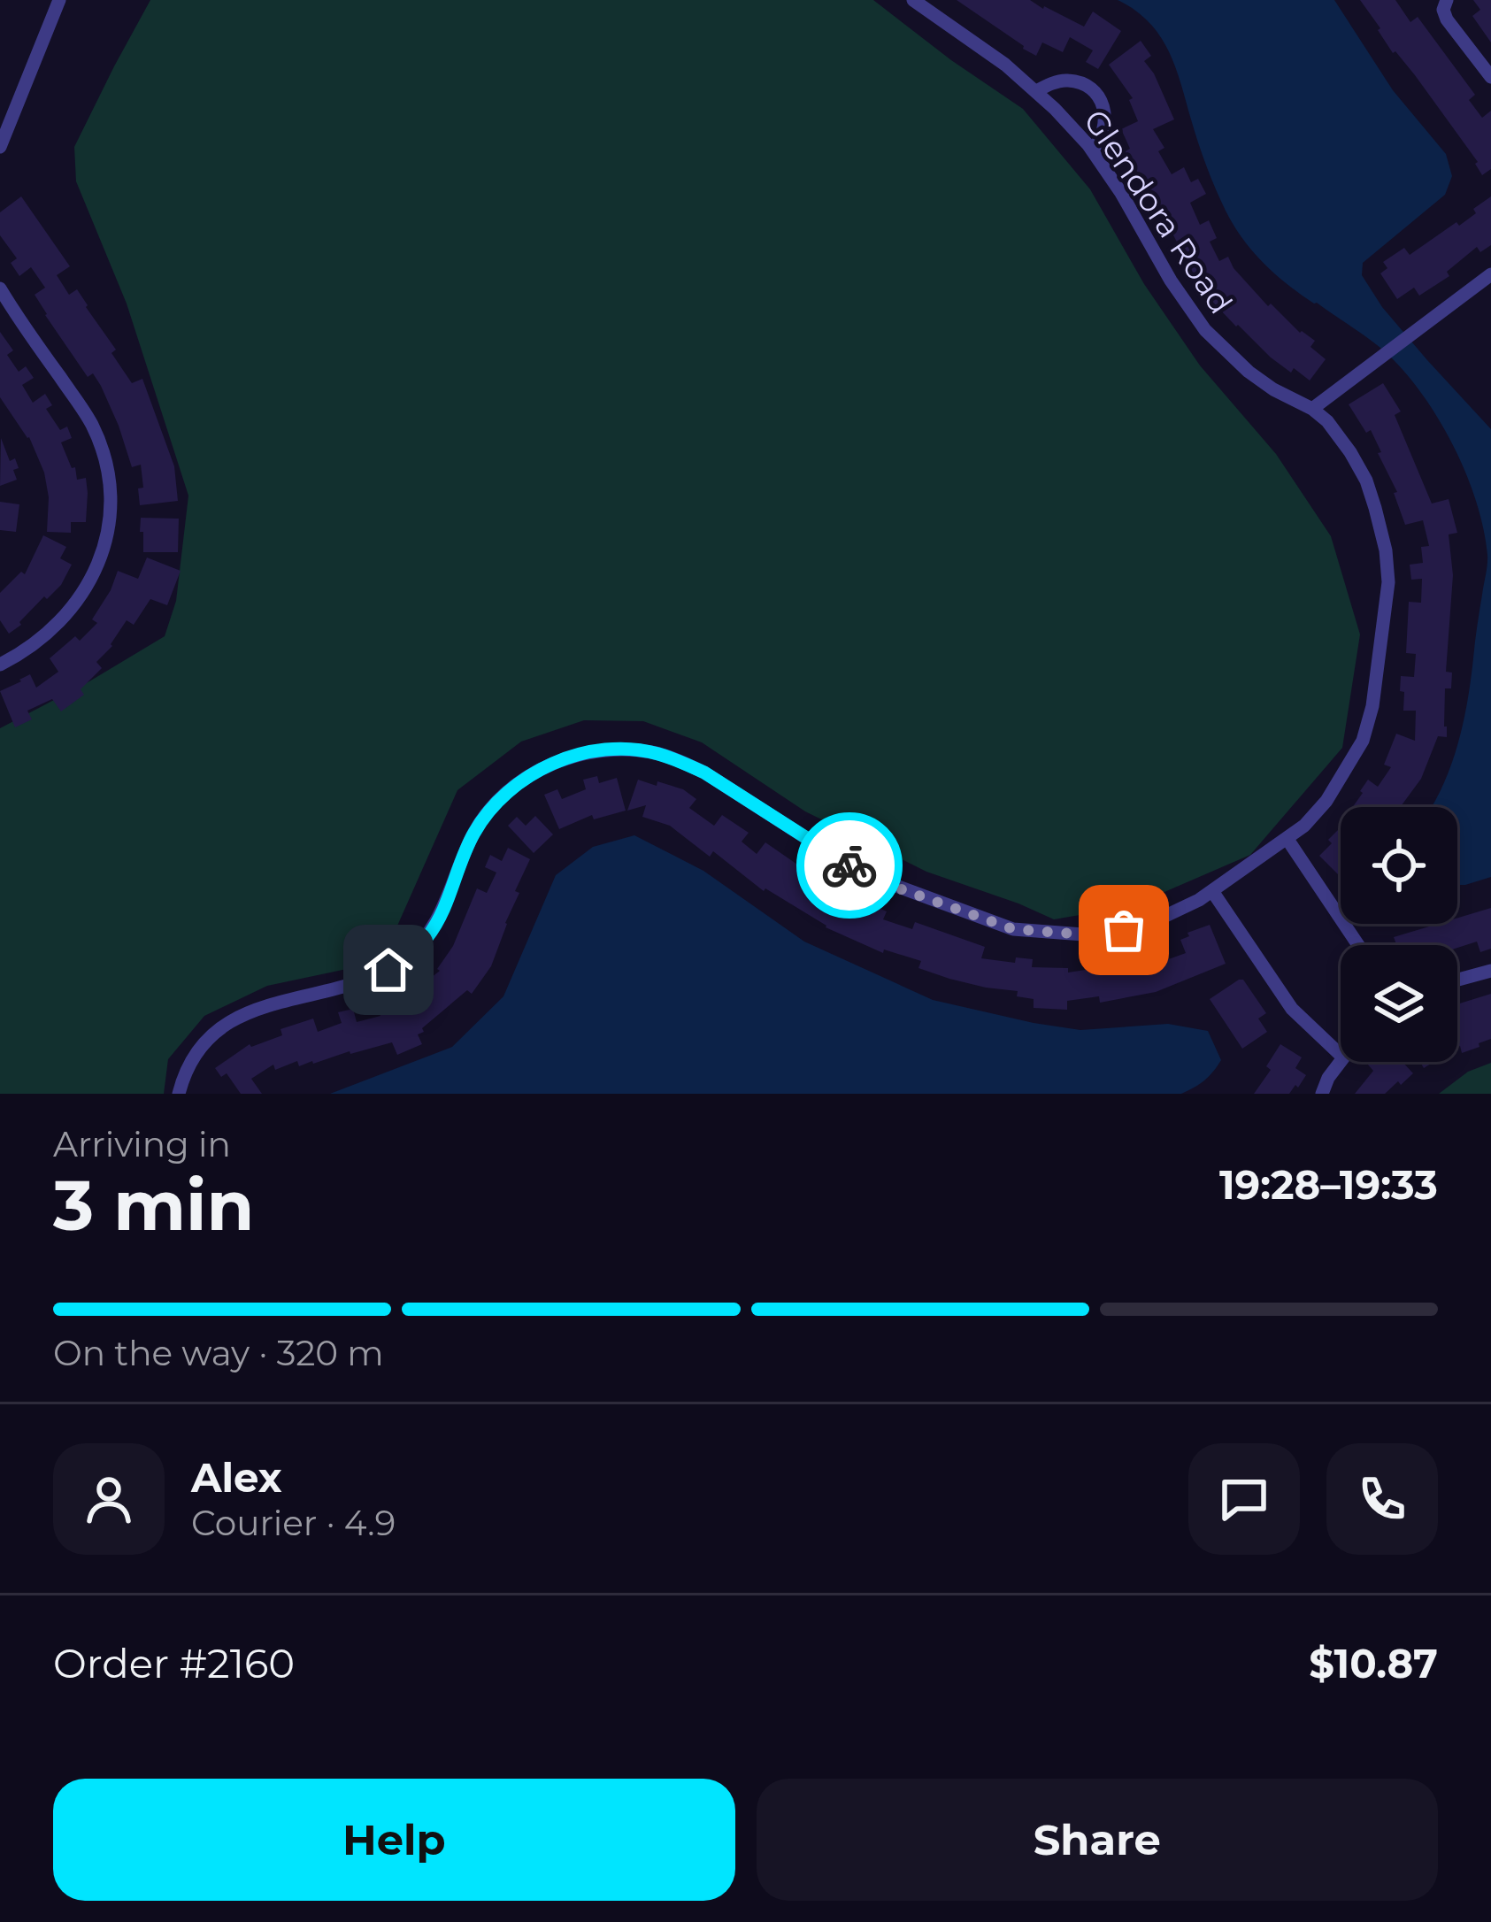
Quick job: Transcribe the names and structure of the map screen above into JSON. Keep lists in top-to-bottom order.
{
  "streets": {
    "street": ["Glendora Road"]
  },
  "page": {
    "heading": ["3 min", "Arriving in", "19:28–19:33"],
    "panel": [
      "Alex",
      "Courier · 4.9",
      "Order #2160",
      "$10.87"
    ],
    "bar": "On the way · 320 m",
    "buttons": ["Help", "Share"]
  }
}
